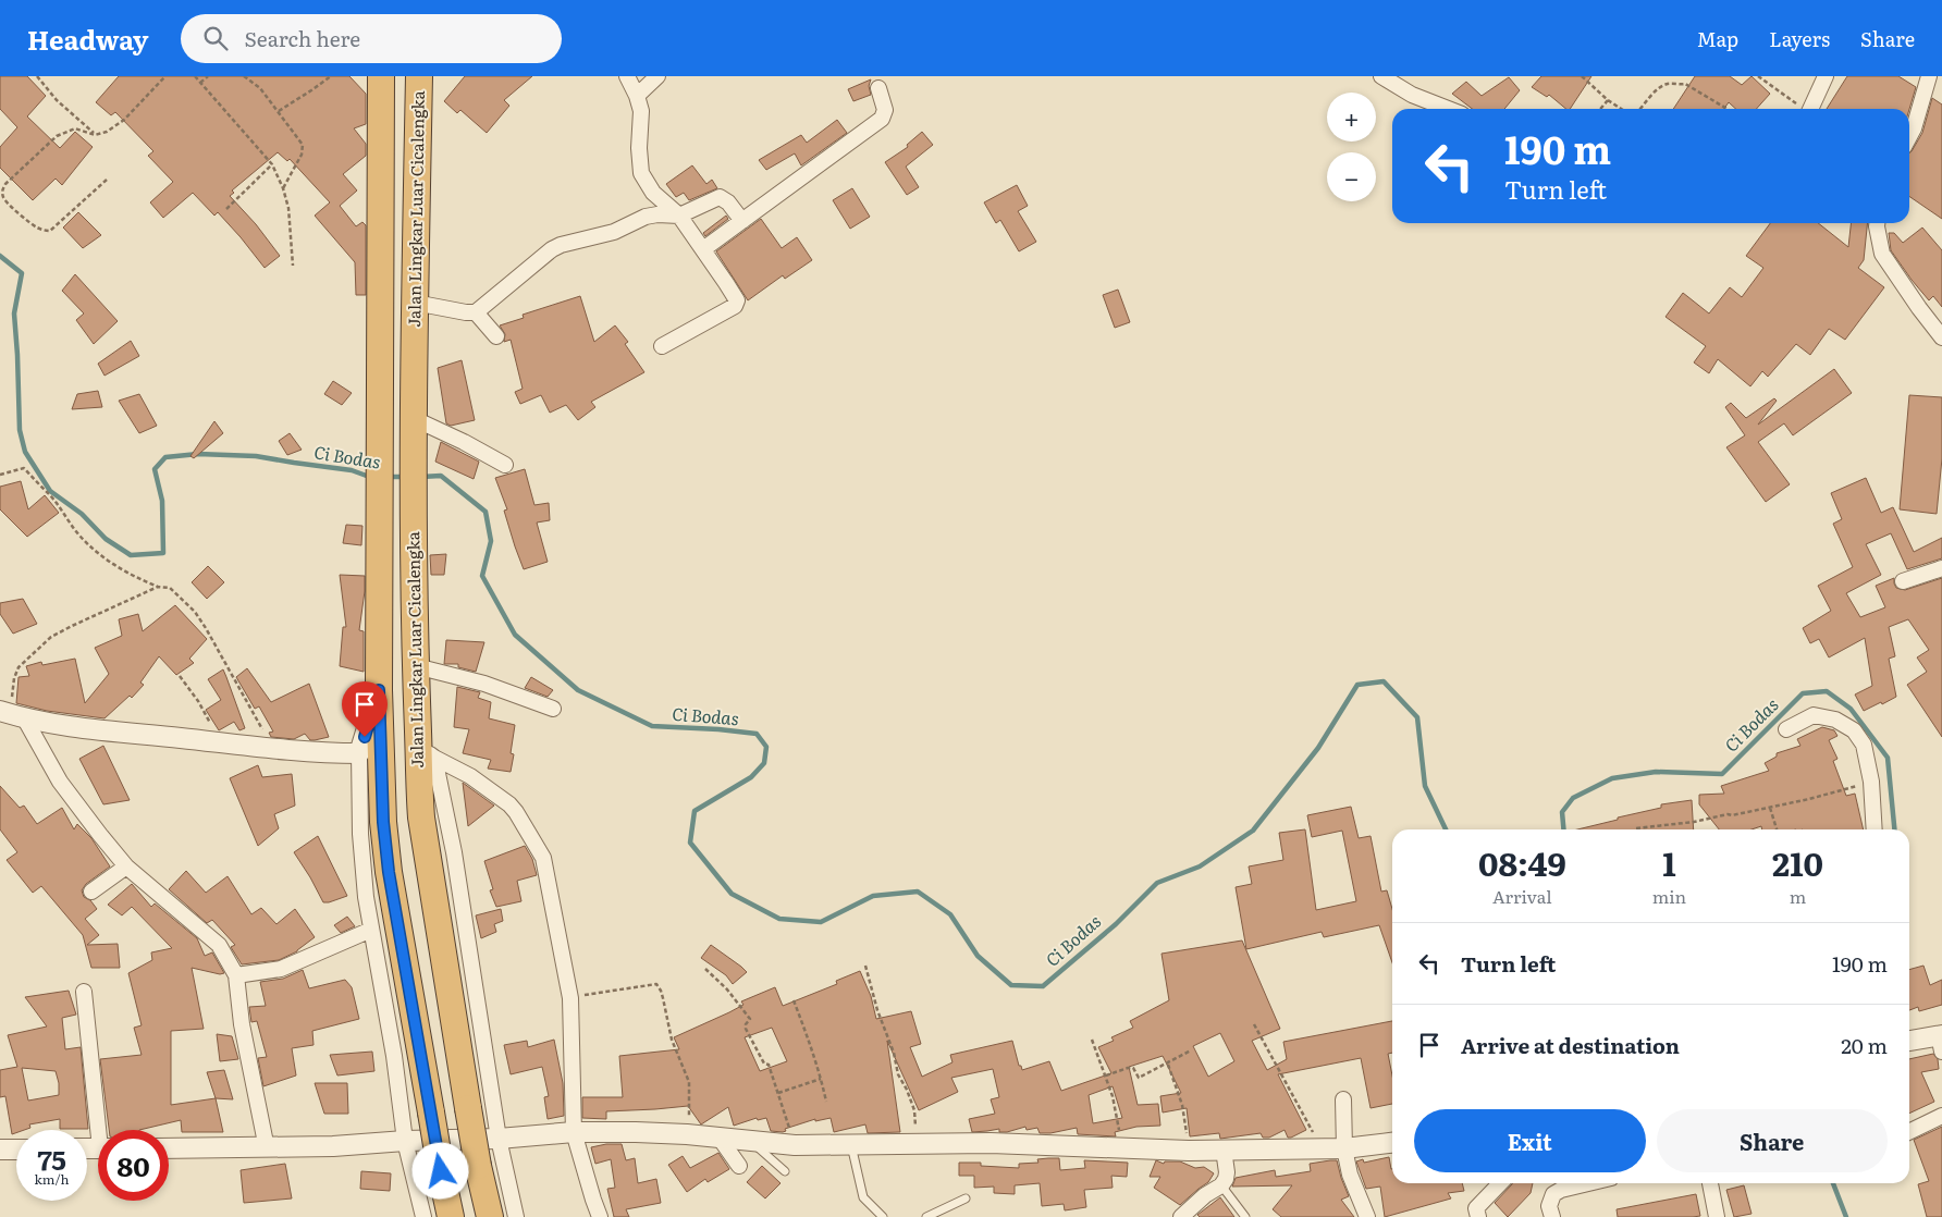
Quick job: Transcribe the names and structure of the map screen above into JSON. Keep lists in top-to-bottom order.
{
  "streets": {
    "highway": ["Jalan Lingkar Luar Cicalengka"]
  },
  "water": ["Ci Bodas"],
  "page": {
    "header": "Headway",
    "search": "Search here",
    "nav": ["Map", "Layers", "Share"],
    "map_buttons": ["+", "−"],
    "turn": ["190 m", "Turn left"],
    "eta": [
      "08:49",
      "Arrival",
      "1",
      "min",
      "210",
      "m"
    ],
    "list": [
      {
        "name": "Turn left",
        "value": "190 m"
      },
      {
        "name": "Arrive at destination",
        "value": "20 m"
      }
    ],
    "buttons": ["Exit", "Share"],
    "speed": "75 km/h",
    "limit": "80"
  }
}
